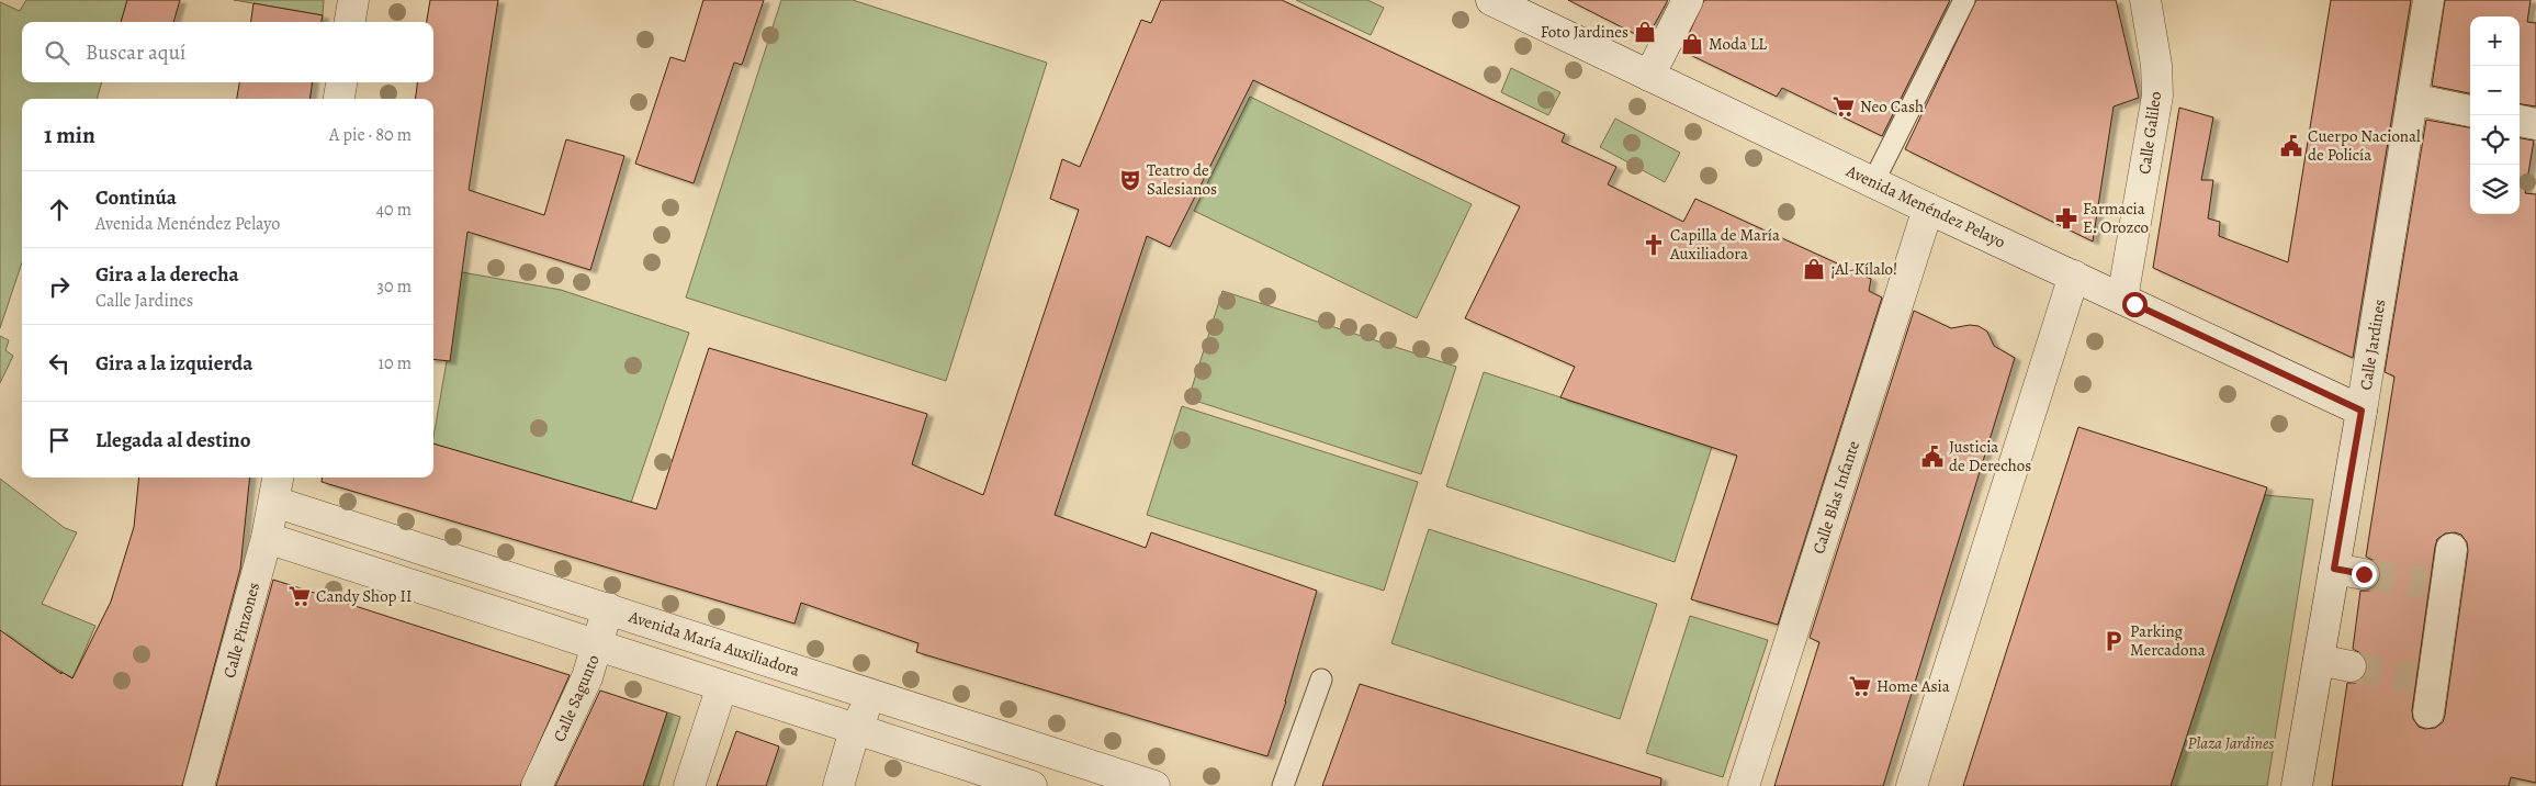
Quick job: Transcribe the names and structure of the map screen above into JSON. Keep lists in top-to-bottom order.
{
  "streets": {
    "street": [
      "Calle Galileo",
      "Avenida Menéndez Pelayo",
      "Calle Jardines",
      "Calle Blas Infante",
      "Calle Pinzones",
      "Avenida María Auxiliadora",
      "Calle Sagunto"
    ]
  },
  "crossings": [
    ["Calle Galileo", "Avenida Menéndez Pelayo"],
    ["Avenida Menéndez Pelayo", "Calle Jardines"],
    ["Avenida Menéndez Pelayo", "Calle Blas Infante"],
    ["Calle Pinzones", "Avenida María Auxiliadora"],
    ["Avenida María Auxiliadora", "Calle Sagunto"]
  ],
  "parks": ["Plaza Jardines"],
  "places": {
    "shop": ["Foto Jardines", "Moda LL", "¡Al-Kílalo!"],
    "supermarket": ["Neo Cash", "Candy Shop II", "Home Asia"],
    "public building": ["Cuerpo Nacional de Policía", "Justicia de Derechos"],
    "theatre": ["Teatro de Salesianos"],
    "pharmacy": ["Farmacia E. Orozco"],
    "church": ["Capilla de María Auxiliadora"],
    "parking": ["Parking Mercadona"]
  },
  "page": {
    "map_buttons": ["+", "−"],
    "search": "Buscar aquí",
    "heading": ["1 min", "A pie · 80 m"],
    "list": [
      ["Continúa", "Avenida Menéndez Pelayo", "40 m"],
      ["Gira a la derecha", "Calle Jardines", "30 m"],
      ["Gira a la izquierda", "10 m"],
      "Llegada al destino"
    ]
  }
}
